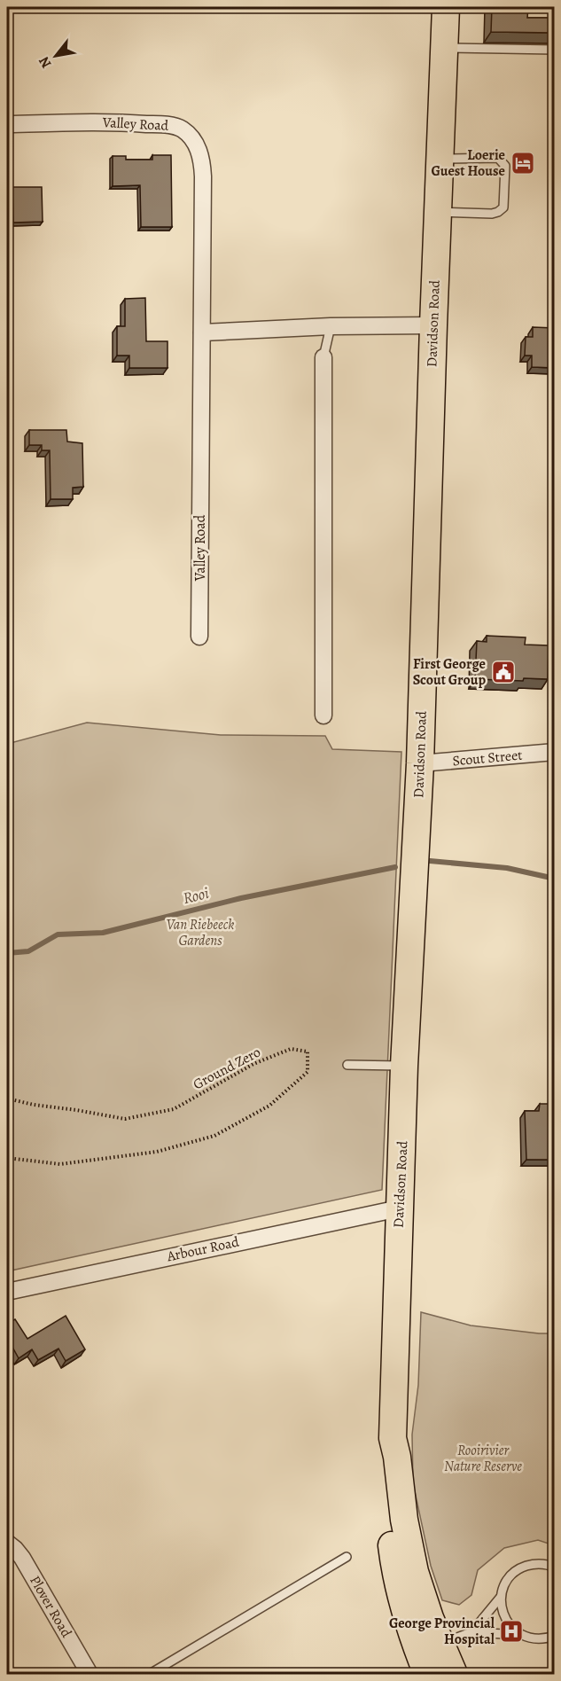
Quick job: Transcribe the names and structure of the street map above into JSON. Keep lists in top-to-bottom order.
{
  "streets": {
    "highway": ["Davidson Road"],
    "street": [
      "Valley Road",
      "Scout Street",
      "Arbour Road",
      "Plover Road"
    ],
    "path": ["Ground Zero"]
  },
  "crossings": [
    ["Davidson Road", "Scout Street"],
    ["Davidson Road", "Arbour Road"]
  ],
  "water": ["Rooi"],
  "parks": ["Van Riebeeck Gardens", "Rooirivier Nature Reserve"],
  "places": {
    "hotel": ["Loerie Guest House"],
    "public building": ["First George Scout Group"],
    "hospital": ["George Provincial Hospital"]
  },
  "north": "bottom left"
}
